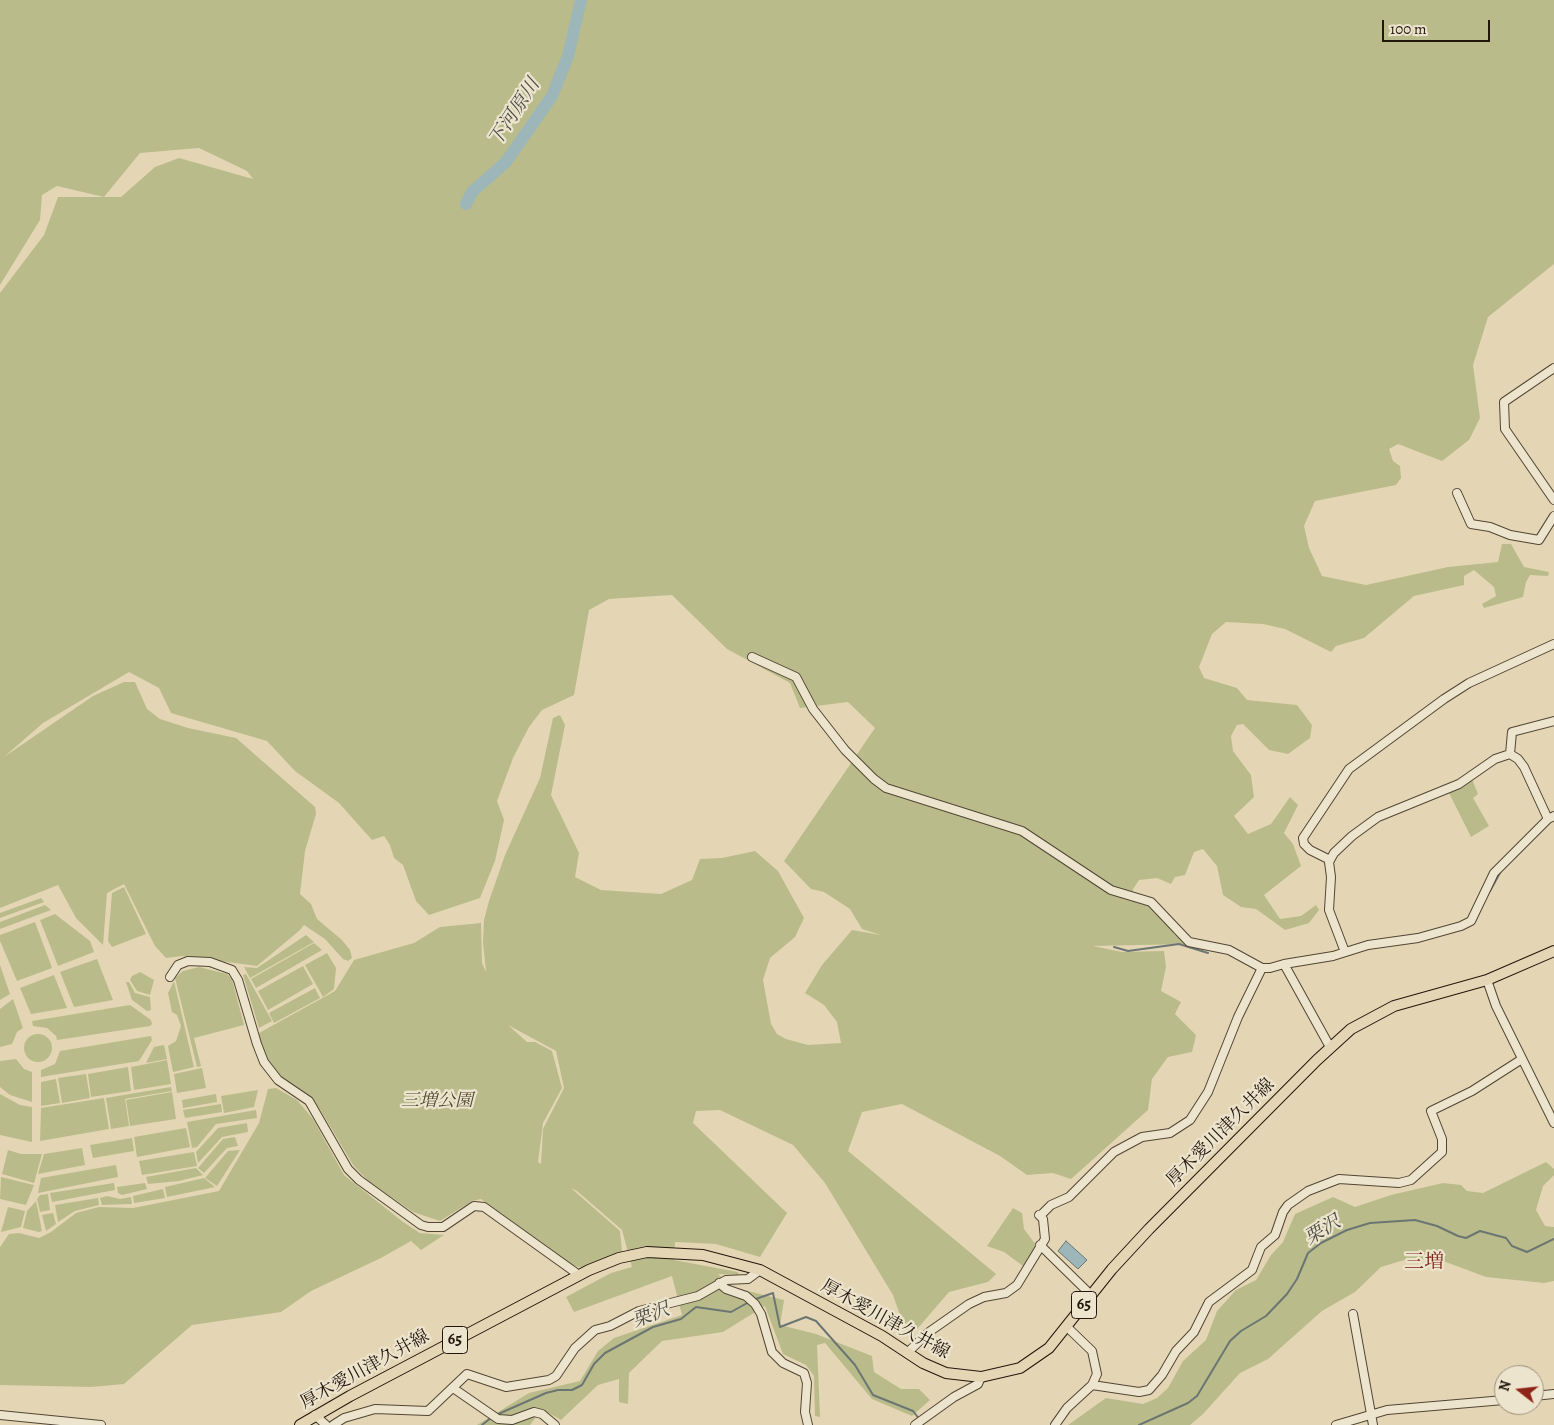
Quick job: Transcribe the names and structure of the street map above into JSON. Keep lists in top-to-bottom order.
{
  "streets": {
    "main road": ["厚木愛川津久井線", "65"]
  },
  "districts": ["三増"],
  "water": ["下河原川", "栗沢"],
  "parks": ["三増公園"],
  "scale_bar": "100 m",
  "north": "left"
}
